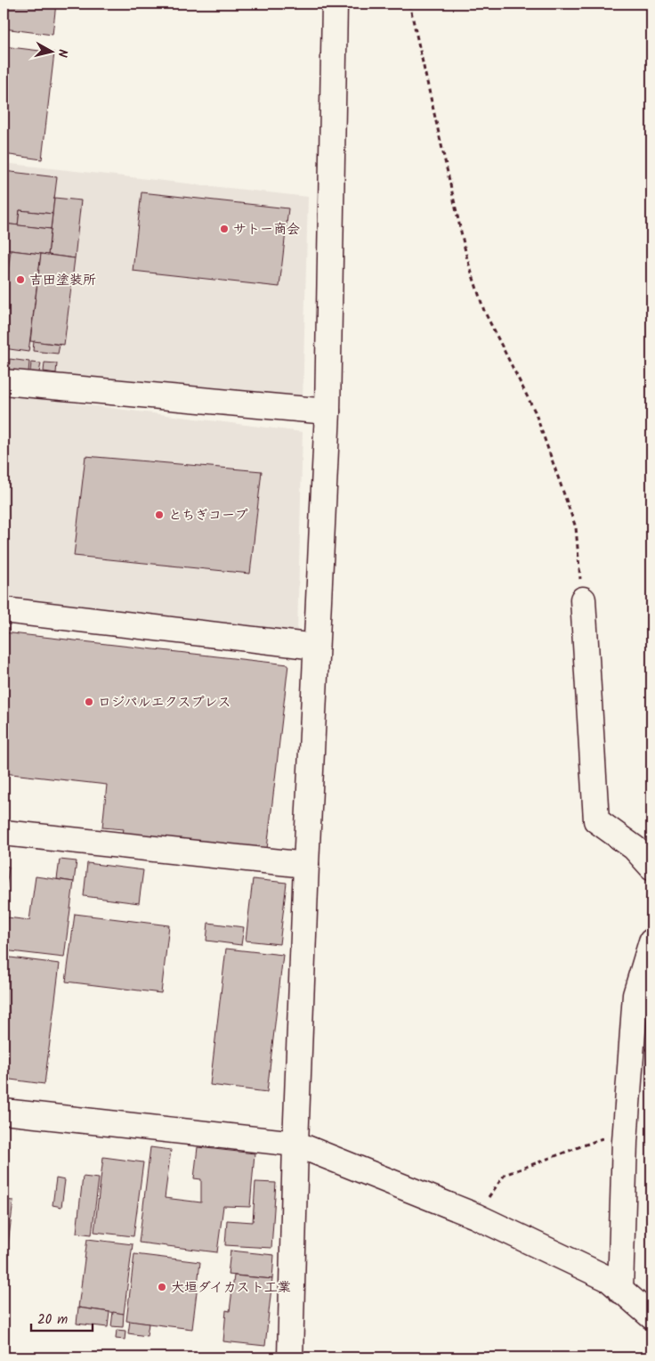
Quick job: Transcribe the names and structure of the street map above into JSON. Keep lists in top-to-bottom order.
{
  "places": [
    "サトー商会",
    "吉田塗装所",
    "とちぎコープ",
    "ロジパルエクスプレス",
    "大垣ダイカスト工業"
  ],
  "scale_bar": "20 m",
  "north": "right"
}
